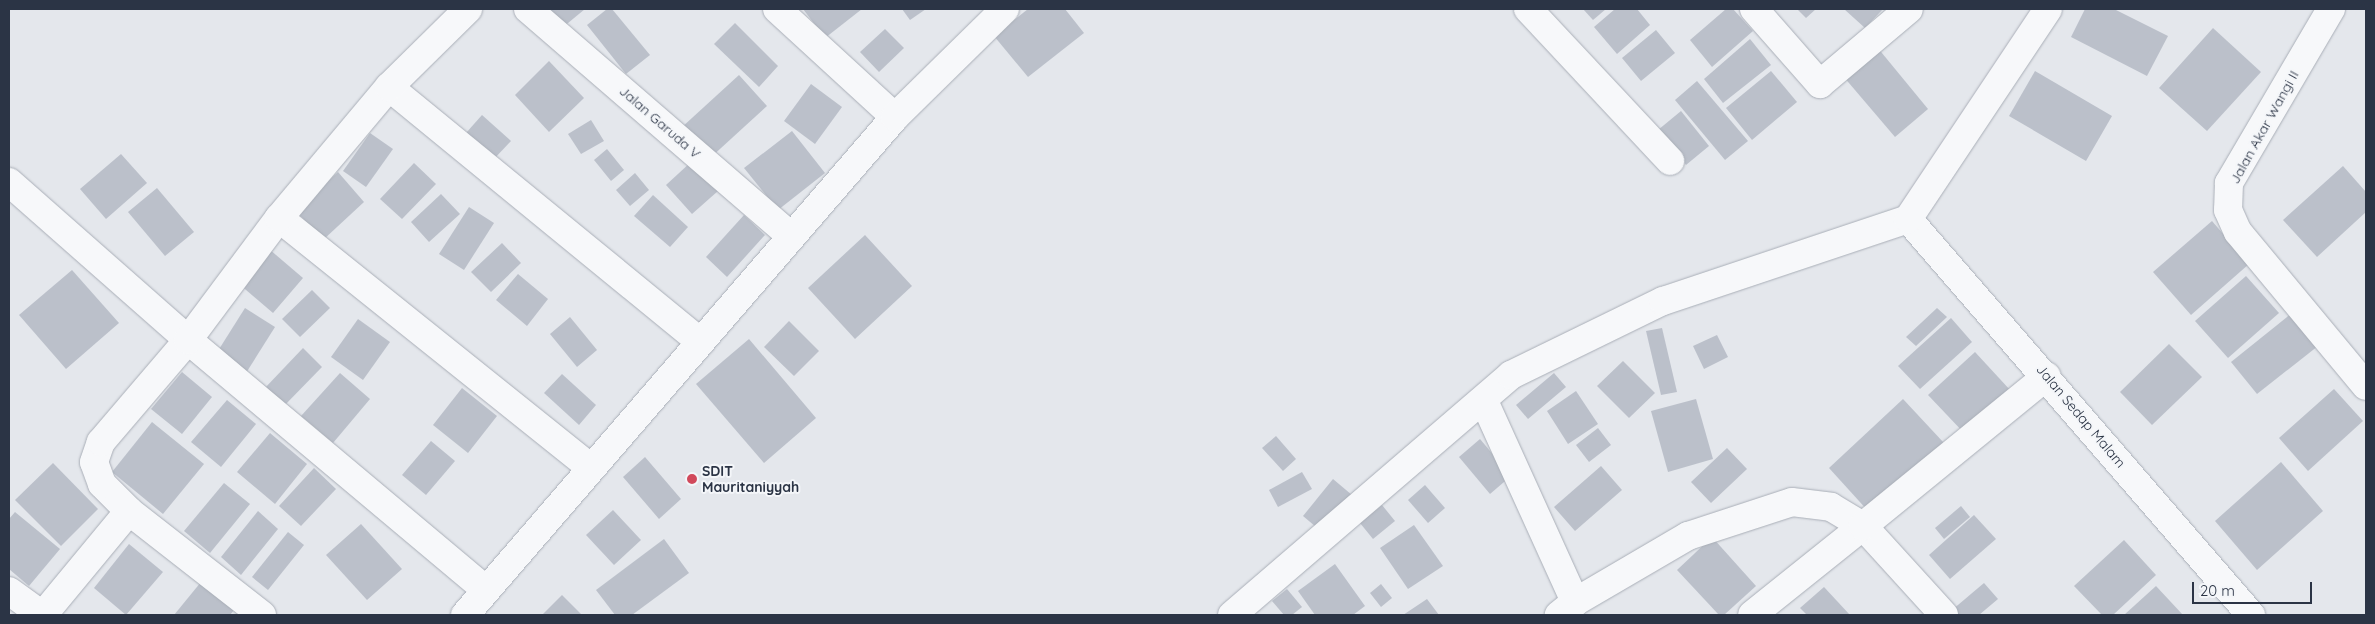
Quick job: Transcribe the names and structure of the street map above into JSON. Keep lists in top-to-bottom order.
{
  "streets": {
    "street": ["Jalan Garuda V", "Jalan Akar Wangi II", "Jalan Sedap Malam"]
  },
  "places": ["SDIT Mauritaniyyah"],
  "scale_bar": "20 m"
}
